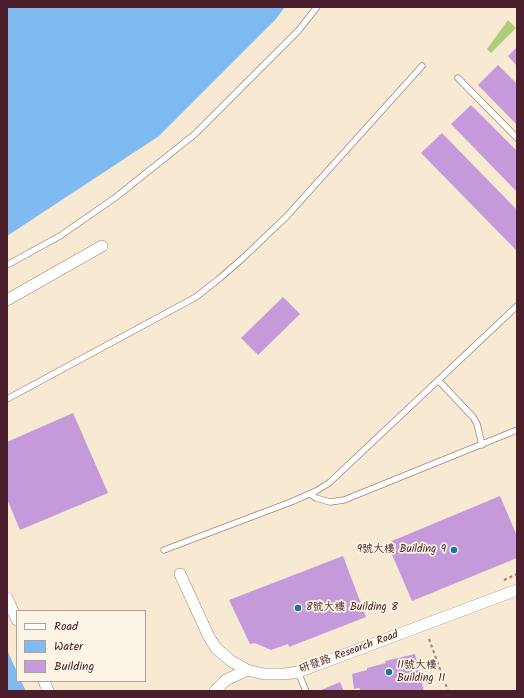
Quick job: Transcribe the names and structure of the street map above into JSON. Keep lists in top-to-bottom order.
{
  "streets": {
    "street": ["研發路 Research Road"]
  },
  "places": ["9號大樓 Building 9", "8號大樓 Building 8", "11號大樓 Building 11"],
  "legend": ["Road", "Water", "Building"]
}
